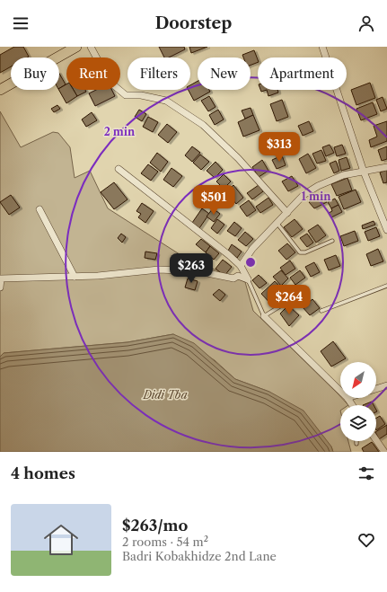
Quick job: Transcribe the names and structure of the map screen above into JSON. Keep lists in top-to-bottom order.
{
  "water": ["Didi Tba"],
  "north": "bottom left",
  "page": {
    "header": "Doorstep",
    "chip": [
      "Buy",
      "Rent",
      "Filters",
      "New",
      "Apartment"
    ],
    "price": [
      "$313",
      "$501",
      "$263",
      "$264"
    ],
    "heading": "4 homes",
    "list": [
      {
        "name": "$263/mo",
        "note": "2 rooms · 54 m² · Badri Kobakhidze 2nd Lane"
      }
    ]
  },
  "rings": ["2 min", "1 min"]
}
